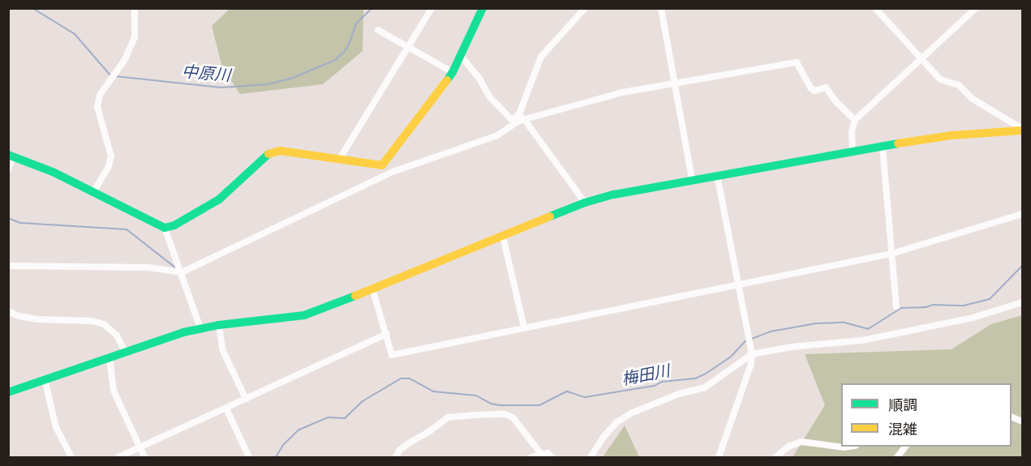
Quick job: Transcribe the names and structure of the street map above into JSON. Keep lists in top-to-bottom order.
{
  "water": ["中原川", "梅田川"],
  "legend": ["順調", "混雑"]
}
